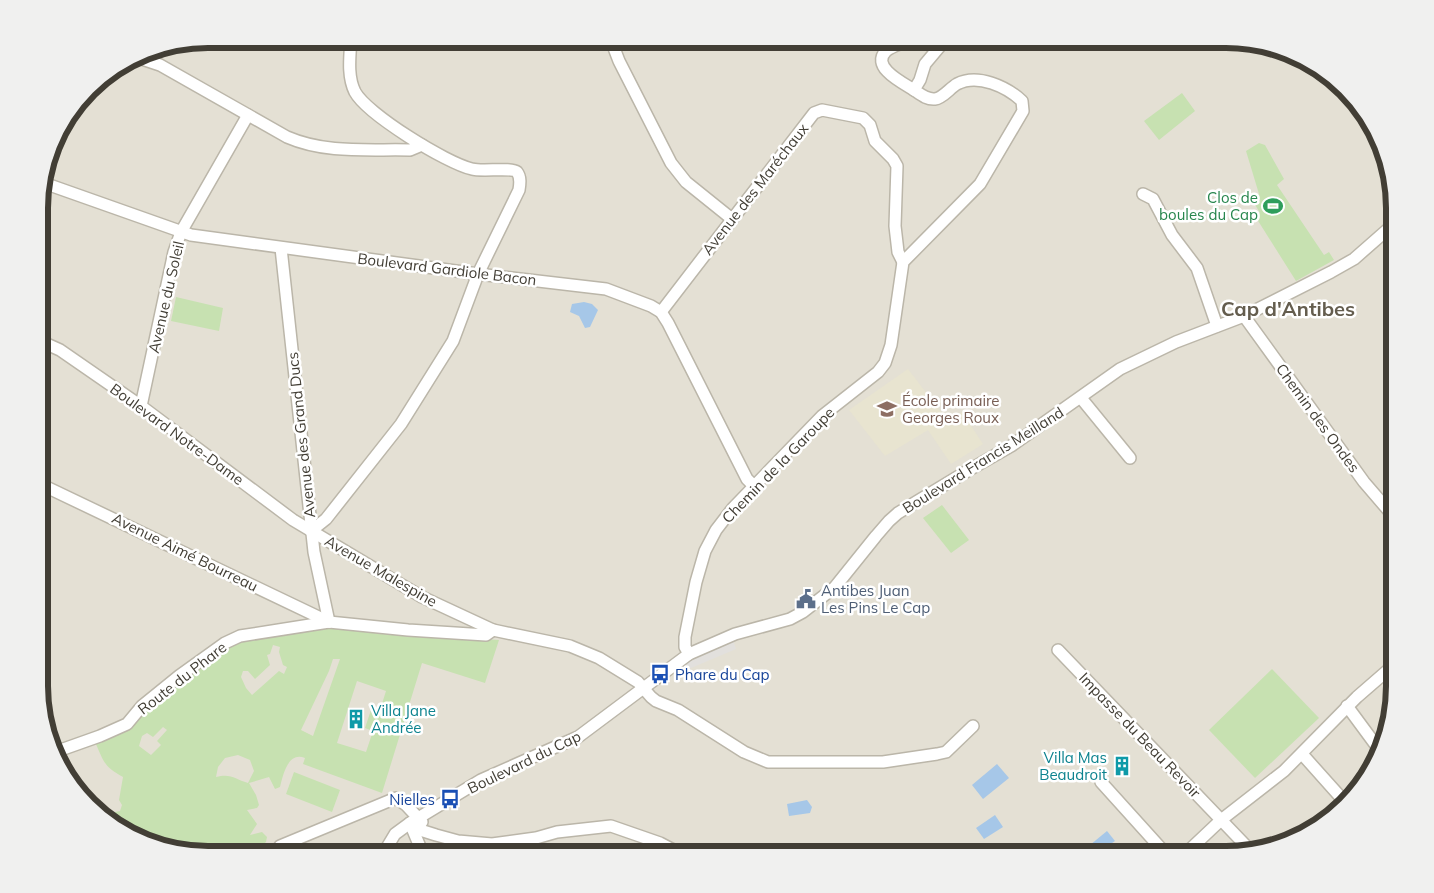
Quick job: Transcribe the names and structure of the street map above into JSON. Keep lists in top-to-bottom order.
{
  "streets": {
    "street": [
      "Avenue des Maréchaux",
      "Boulevard Gardiole Bacon",
      "Avenue du Soleil",
      "Chemin des Ondes",
      "Boulevard Notre-Dame",
      "Avenue des Grand Ducs",
      "Boulevard Francis Meilland",
      "Chemin de la Garoupe",
      "Avenue Aimé Bourreau",
      "Avenue Malespine",
      "Route du Phare",
      "Impasse du Beau Revoir",
      "Boulevard du Cap"
    ]
  },
  "crossings": [
    ["Avenue des Maréchaux", "Boulevard Gardiole Bacon"],
    ["Avenue des Maréchaux", "Chemin de la Garoupe"],
    ["Boulevard Gardiole Bacon", "Avenue du Soleil"],
    ["Boulevard Gardiole Bacon", "Avenue des Grand Ducs"],
    ["Avenue du Soleil", "Boulevard Notre-Dame"],
    ["Chemin des Ondes", "Boulevard Francis Meilland"],
    ["Boulevard Notre-Dame", "Avenue des Grand Ducs"],
    ["Boulevard Notre-Dame", "Avenue Malespine"],
    ["Avenue des Grand Ducs", "Avenue Aimé Bourreau"],
    ["Avenue des Grand Ducs", "Avenue Malespine"],
    ["Avenue des Grand Ducs", "Route du Phare"],
    ["Boulevard Francis Meilland", "Chemin de la Garoupe"],
    ["Boulevard Francis Meilland", "Avenue Malespine"],
    ["Boulevard Francis Meilland", "Boulevard du Cap"],
    ["Avenue Aimé Bourreau", "Route du Phare"],
    ["Avenue Malespine", "Route du Phare"],
    ["Avenue Malespine", "Boulevard du Cap"]
  ],
  "districts": ["Cap d'Antibes"],
  "places": {
    "sports": ["Clos de boules du Cap"],
    "school or university": ["École primaire Georges Roux"],
    "public building": ["Antibes Juan Les Pins Le Cap"],
    "bus stop": ["Phare du Cap", "Nielles"],
    "building": ["Villa Jane Andrée", "Villa Mas Beaudroit"]
  }
}
